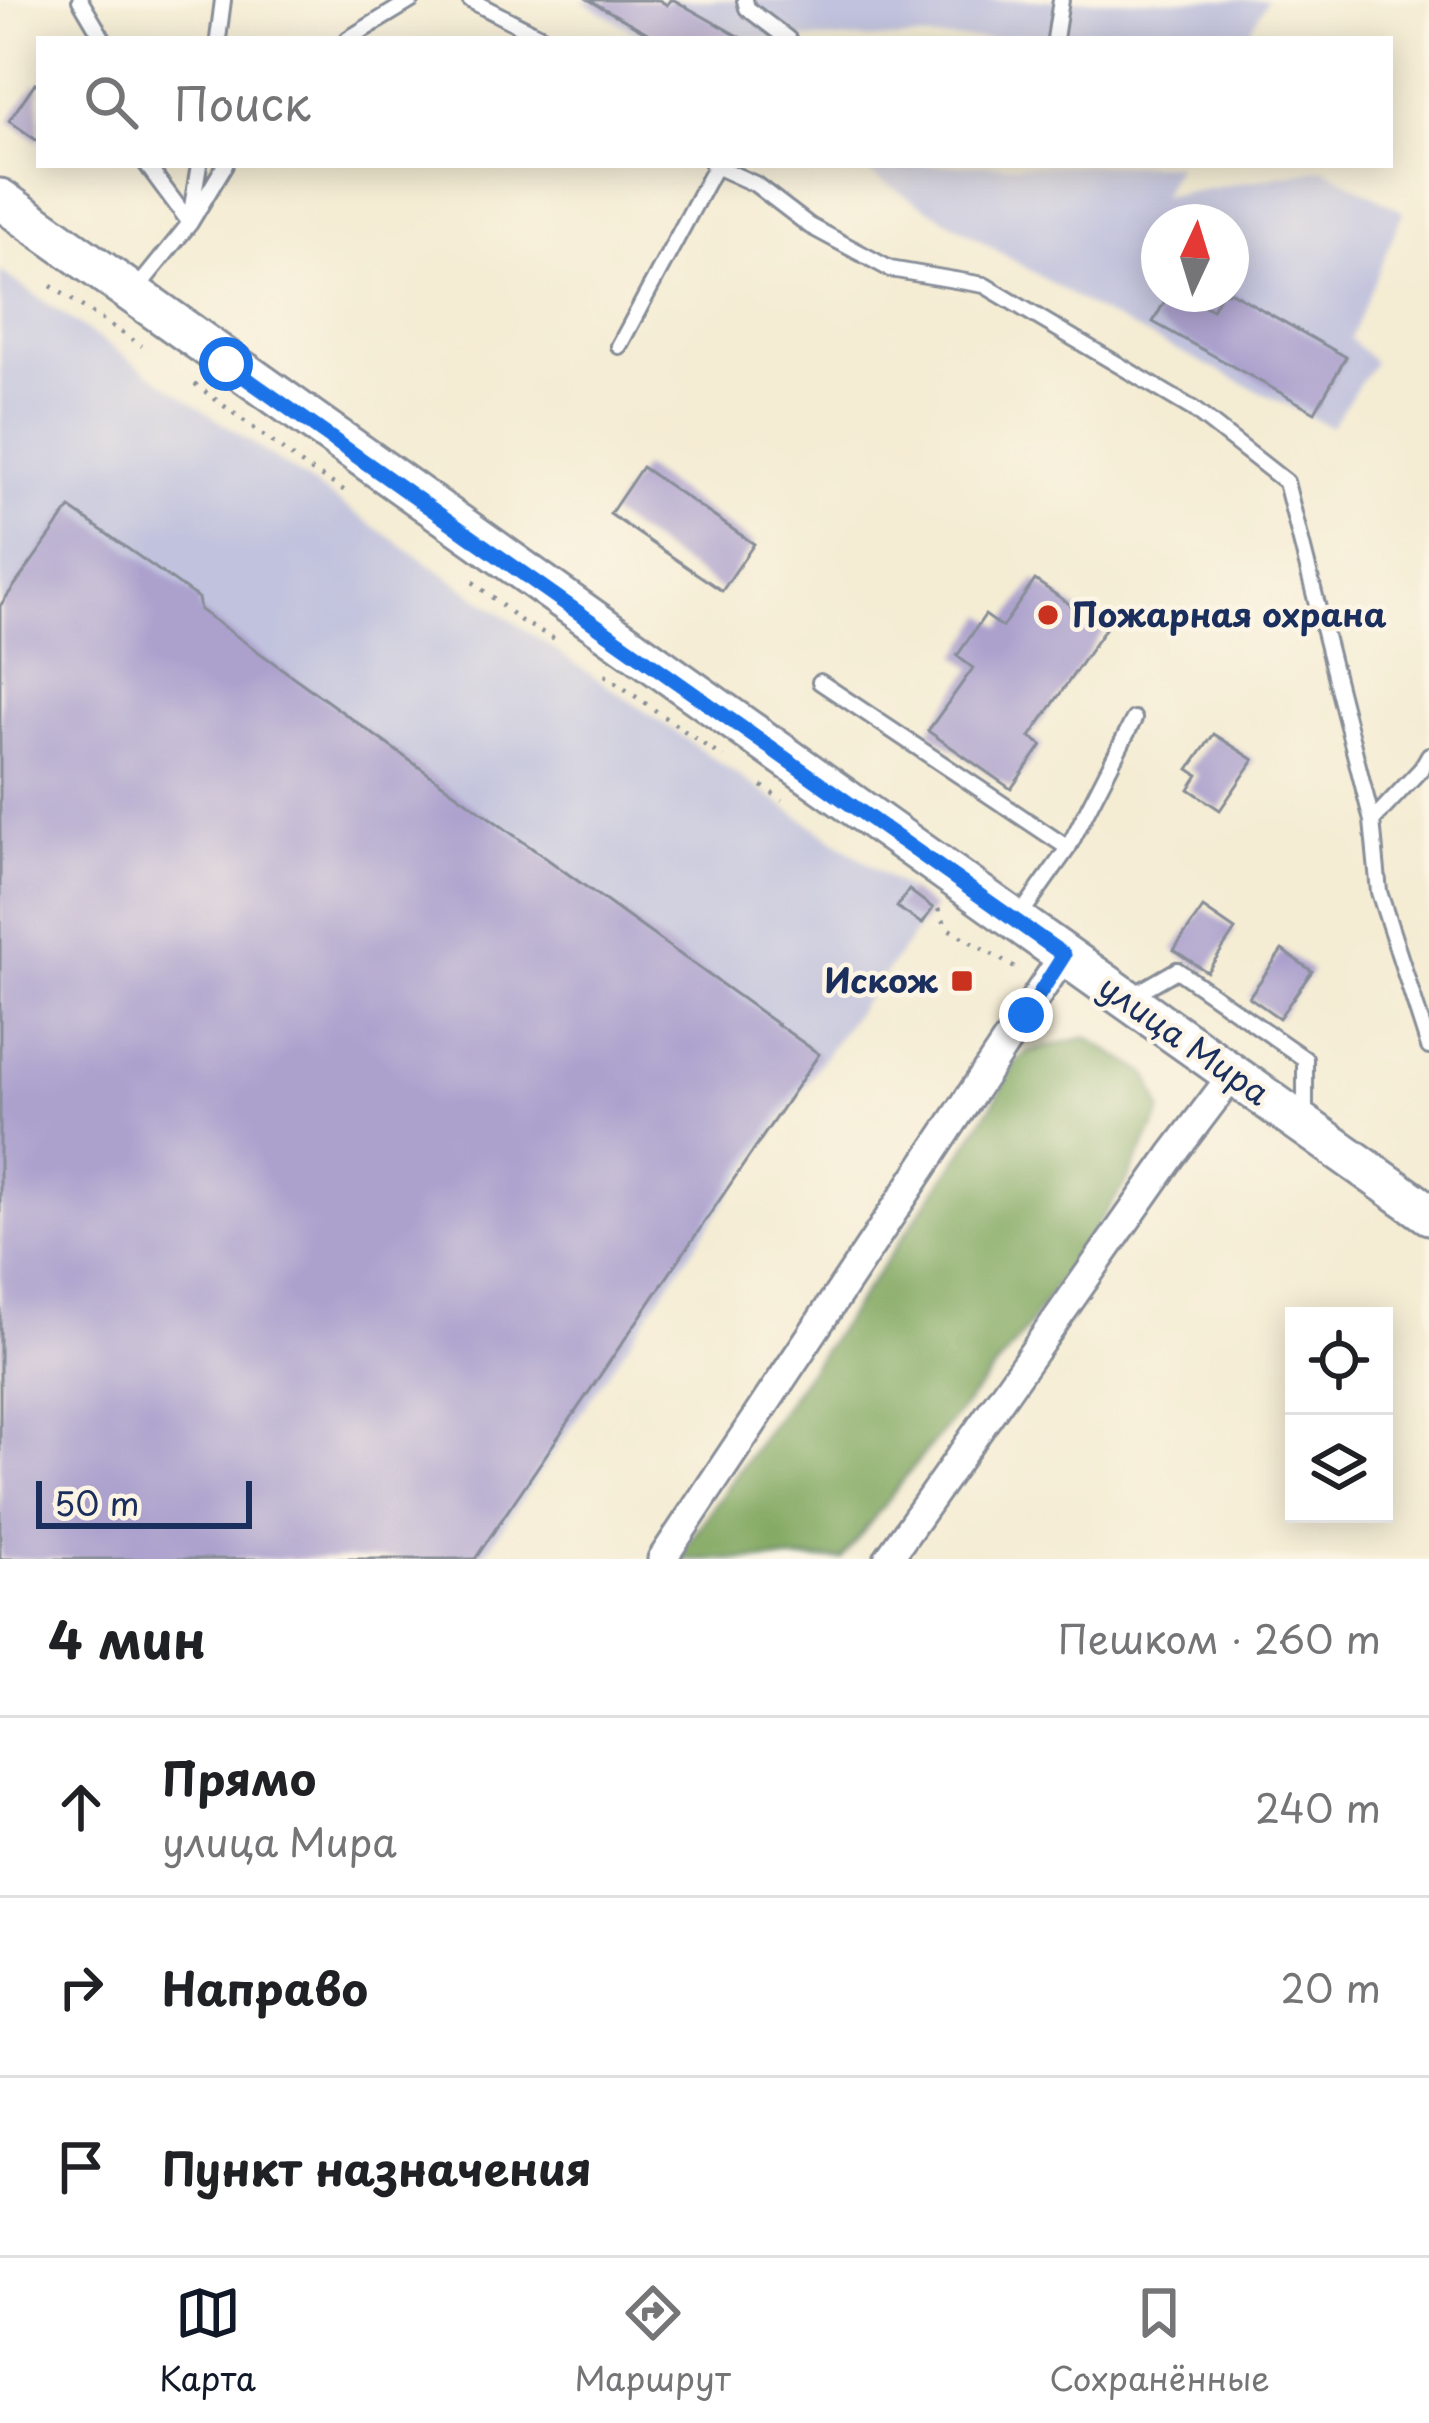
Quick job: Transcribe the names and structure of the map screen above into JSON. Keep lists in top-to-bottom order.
{
  "streets": {
    "main road": ["улица Мира"]
  },
  "places": {
    "other": ["Пожарная охрана"],
    "transit": ["Искож"]
  },
  "scale_bar": "50 m",
  "north": "top",
  "page": {
    "search": "Поиск",
    "scale": "50 m",
    "heading": ["4 мин", "Пешком · 260 m"],
    "list": [
      ["Прямо", "улица Мира", "240 m"],
      ["Направо", "20 m"],
      "Пункт назначения"
    ],
    "nav": ["Карта", "Маршрут", "Сохранённые"]
  }
}
